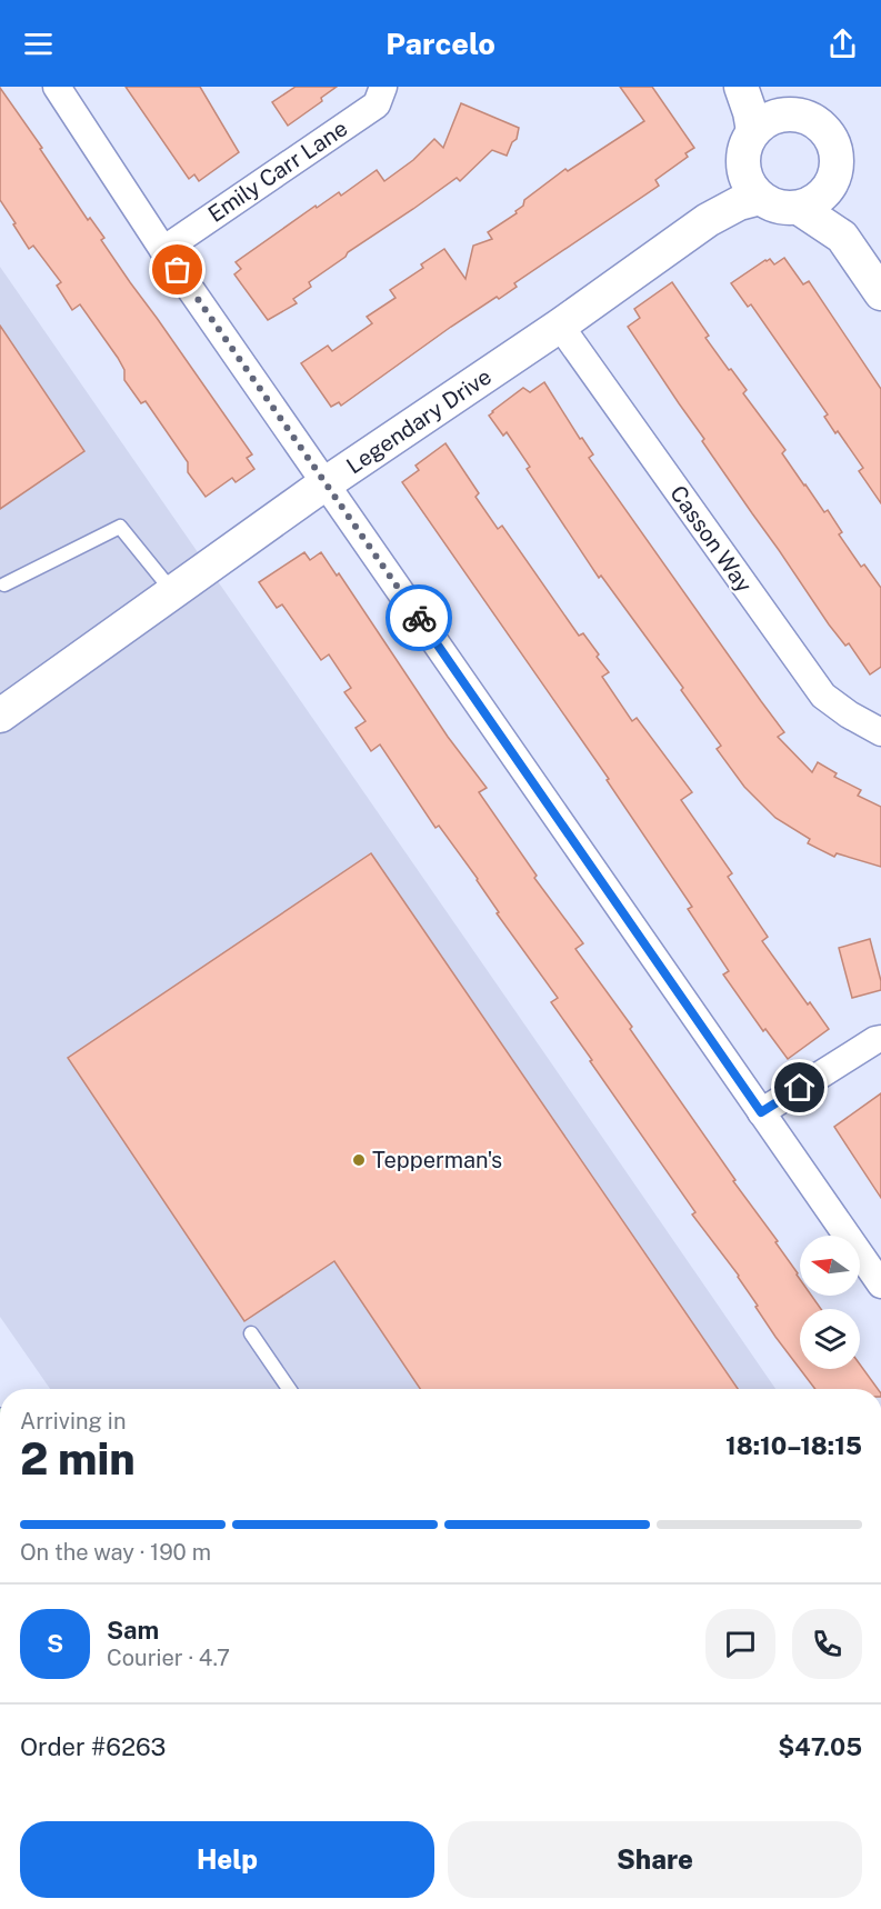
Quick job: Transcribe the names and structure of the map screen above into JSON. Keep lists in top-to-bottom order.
{
  "streets": {
    "street": ["Emily Carr Lane", "Legendary Drive", "Casson Way"]
  },
  "crossings": [
    ["Legendary Drive", "Casson Way"]
  ],
  "places": ["Tepperman's"],
  "north": "left",
  "page": {
    "header": "Parcelo",
    "heading": ["2 min", "Arriving in", "18:10–18:15"],
    "panel": [
      "Sam",
      "Courier · 4.7",
      "Order #6263",
      "$47.05"
    ],
    "bar": "On the way · 190 m",
    "round": "S",
    "buttons": ["Help", "Share"]
  }
}
